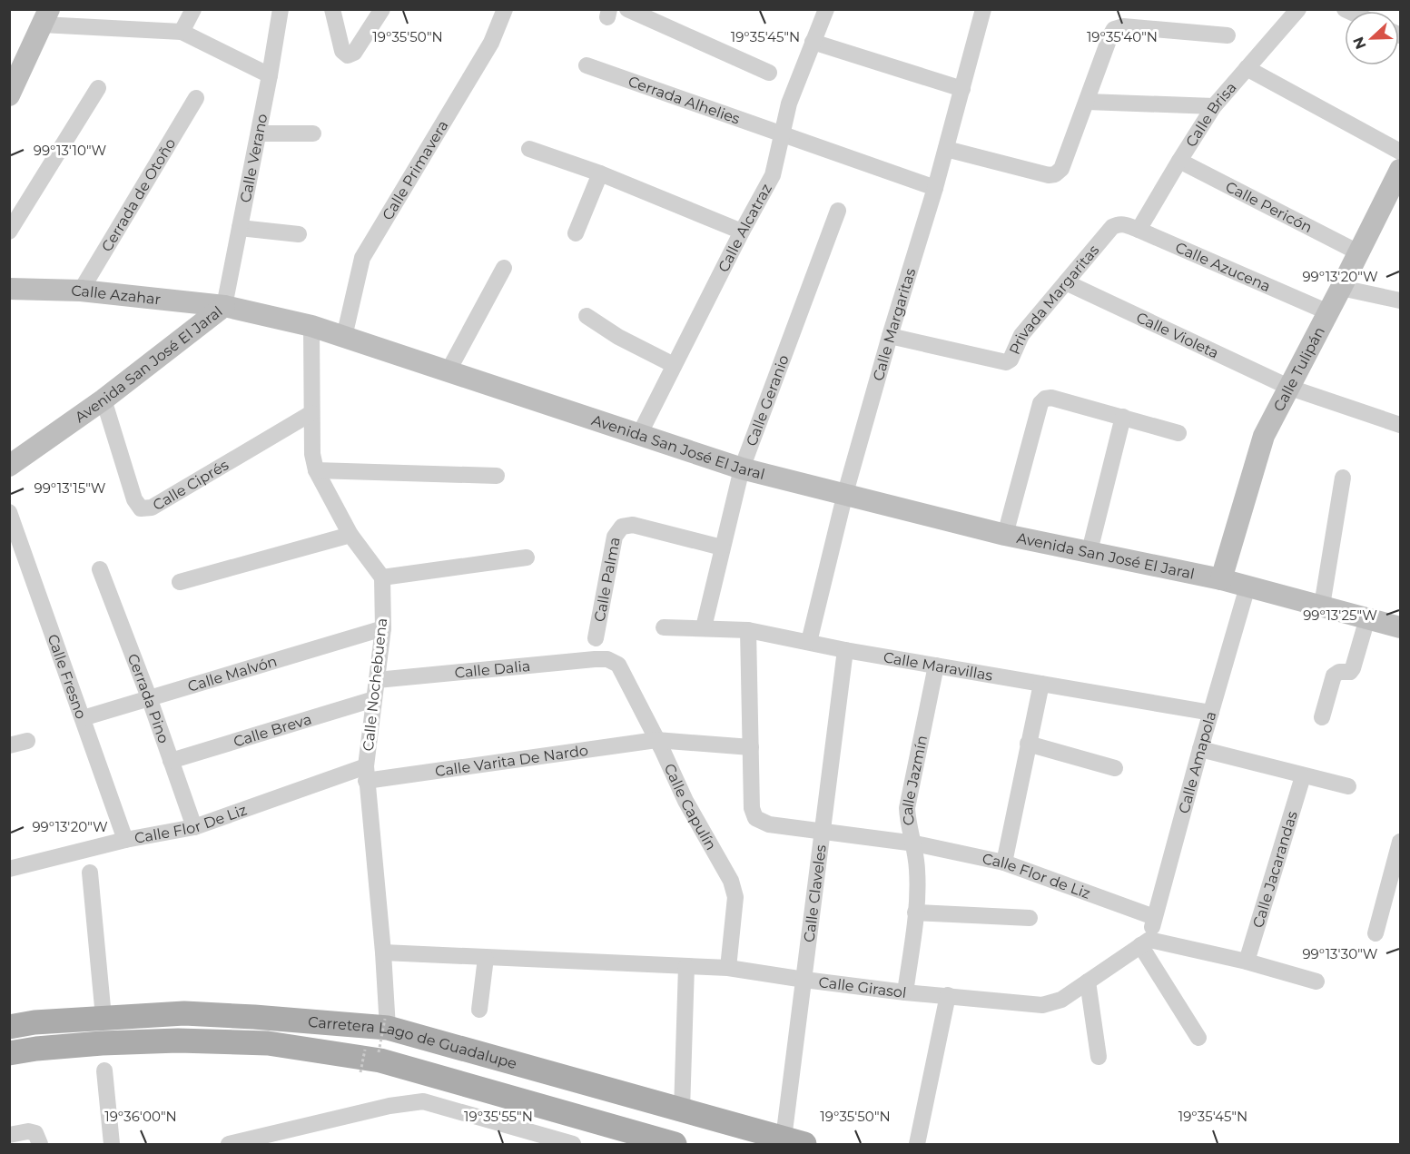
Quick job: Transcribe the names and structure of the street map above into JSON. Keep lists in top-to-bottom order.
{
  "streets": {
    "main road": ["Carretera Lago de Guadalupe"],
    "street": [
      "Cerrada Alhelies",
      "Calle Brisa",
      "Calle Verano",
      "Calle Primavera",
      "Cerrada de Otoño",
      "Calle Pericón",
      "Calle Alcatraz",
      "Calle Azucena",
      "Calle Azahar",
      "Privada Margaritas",
      "Calle Margaritas",
      "Calle Violeta",
      "Avenida San José El Jaral",
      "Calle Tulipán",
      "Calle Geranio",
      "Calle Ciprés",
      "Calle Palma",
      "Calle Maravillas",
      "Calle Dalia",
      "Calle Malvón",
      "Calle Fresno",
      "Calle Nochebuena",
      "Cerrada Pino",
      "Calle Breva",
      "Calle Varita De Nardo",
      "Calle Amapola",
      "Calle Jazmín",
      "Calle Capulín",
      "Calle Flor De Liz",
      "Calle Jacarandas",
      "Calle Flor de Liz",
      "Calle Claveles",
      "Calle Girasol"
    ]
  },
  "crossings": [
    ["Cerrada Alhelies", "Calle Alcatraz"],
    ["Cerrada Alhelies", "Calle Margaritas"],
    ["Calle Brisa", "Calle Pericón"],
    ["Calle Brisa", "Calle Azucena"],
    ["Calle Verano", "Calle Azahar"],
    ["Calle Verano", "Avenida San José El Jaral"],
    ["Calle Primavera", "Avenida San José El Jaral"],
    ["Cerrada de Otoño", "Calle Azahar"],
    ["Calle Pericón", "Calle Tulipán"],
    ["Calle Alcatraz", "Avenida San José El Jaral"],
    ["Calle Azucena", "Privada Margaritas"],
    ["Calle Azucena", "Calle Tulipán"],
    ["Calle Azahar", "Avenida San José El Jaral"],
    ["Privada Margaritas", "Calle Margaritas"],
    ["Privada Margaritas", "Calle Violeta"],
    ["Calle Margaritas", "Avenida San José El Jaral"],
    ["Calle Margaritas", "Calle Maravillas"],
    ["Calle Violeta", "Calle Tulipán"],
    ["Avenida San José El Jaral", "Calle Tulipán"],
    ["Avenida San José El Jaral", "Calle Geranio"],
    ["Avenida San José El Jaral", "Calle Ciprés"],
    ["Avenida San José El Jaral", "Calle Amapola"],
    ["Calle Geranio", "Calle Palma"],
    ["Calle Geranio", "Calle Maravillas"],
    ["Calle Maravillas", "Calle Amapola"],
    ["Calle Maravillas", "Calle Jazmín"],
    ["Calle Maravillas", "Calle Claveles"],
    ["Calle Dalia", "Calle Nochebuena"],
    ["Calle Dalia", "Calle Capulín"],
    ["Calle Malvón", "Calle Fresno"],
    ["Calle Malvón", "Calle Nochebuena"],
    ["Calle Malvón", "Cerrada Pino"],
    ["Calle Fresno", "Calle Flor De Liz"],
    ["Calle Nochebuena", "Calle Breva"],
    ["Calle Nochebuena", "Calle Varita De Nardo"],
    ["Calle Nochebuena", "Calle Flor De Liz"],
    ["Calle Nochebuena", "Calle Girasol"],
    ["Calle Nochebuena", "Carretera Lago de Guadalupe"],
    ["Cerrada Pino", "Calle Breva"],
    ["Cerrada Pino", "Calle Flor De Liz"],
    ["Calle Varita De Nardo", "Calle Capulín"],
    ["Calle Varita De Nardo", "Calle Flor De Liz"],
    ["Calle Varita De Nardo", "Calle Flor de Liz"],
    ["Calle Amapola", "Calle Flor de Liz"],
    ["Calle Amapola", "Calle Girasol"],
    ["Calle Jazmín", "Calle Flor de Liz"],
    ["Calle Jazmín", "Calle Girasol"],
    ["Calle Capulín", "Calle Girasol"],
    ["Calle Flor de Liz", "Calle Claveles"],
    ["Calle Claveles", "Calle Girasol"],
    ["Calle Claveles", "Carretera Lago de Guadalupe"]
  ],
  "north": "left",
  "coordinates": [
    "19°35'45\"N",
    "19°35'40\"N",
    "19°35'50\"N",
    "99°13'10\"W",
    "99°13'20\"W",
    "99°13'15\"W",
    "99°13'25\"W",
    "99°13'30\"W",
    "19°36'00\"N",
    "19°35'55\"N"
  ]
}
